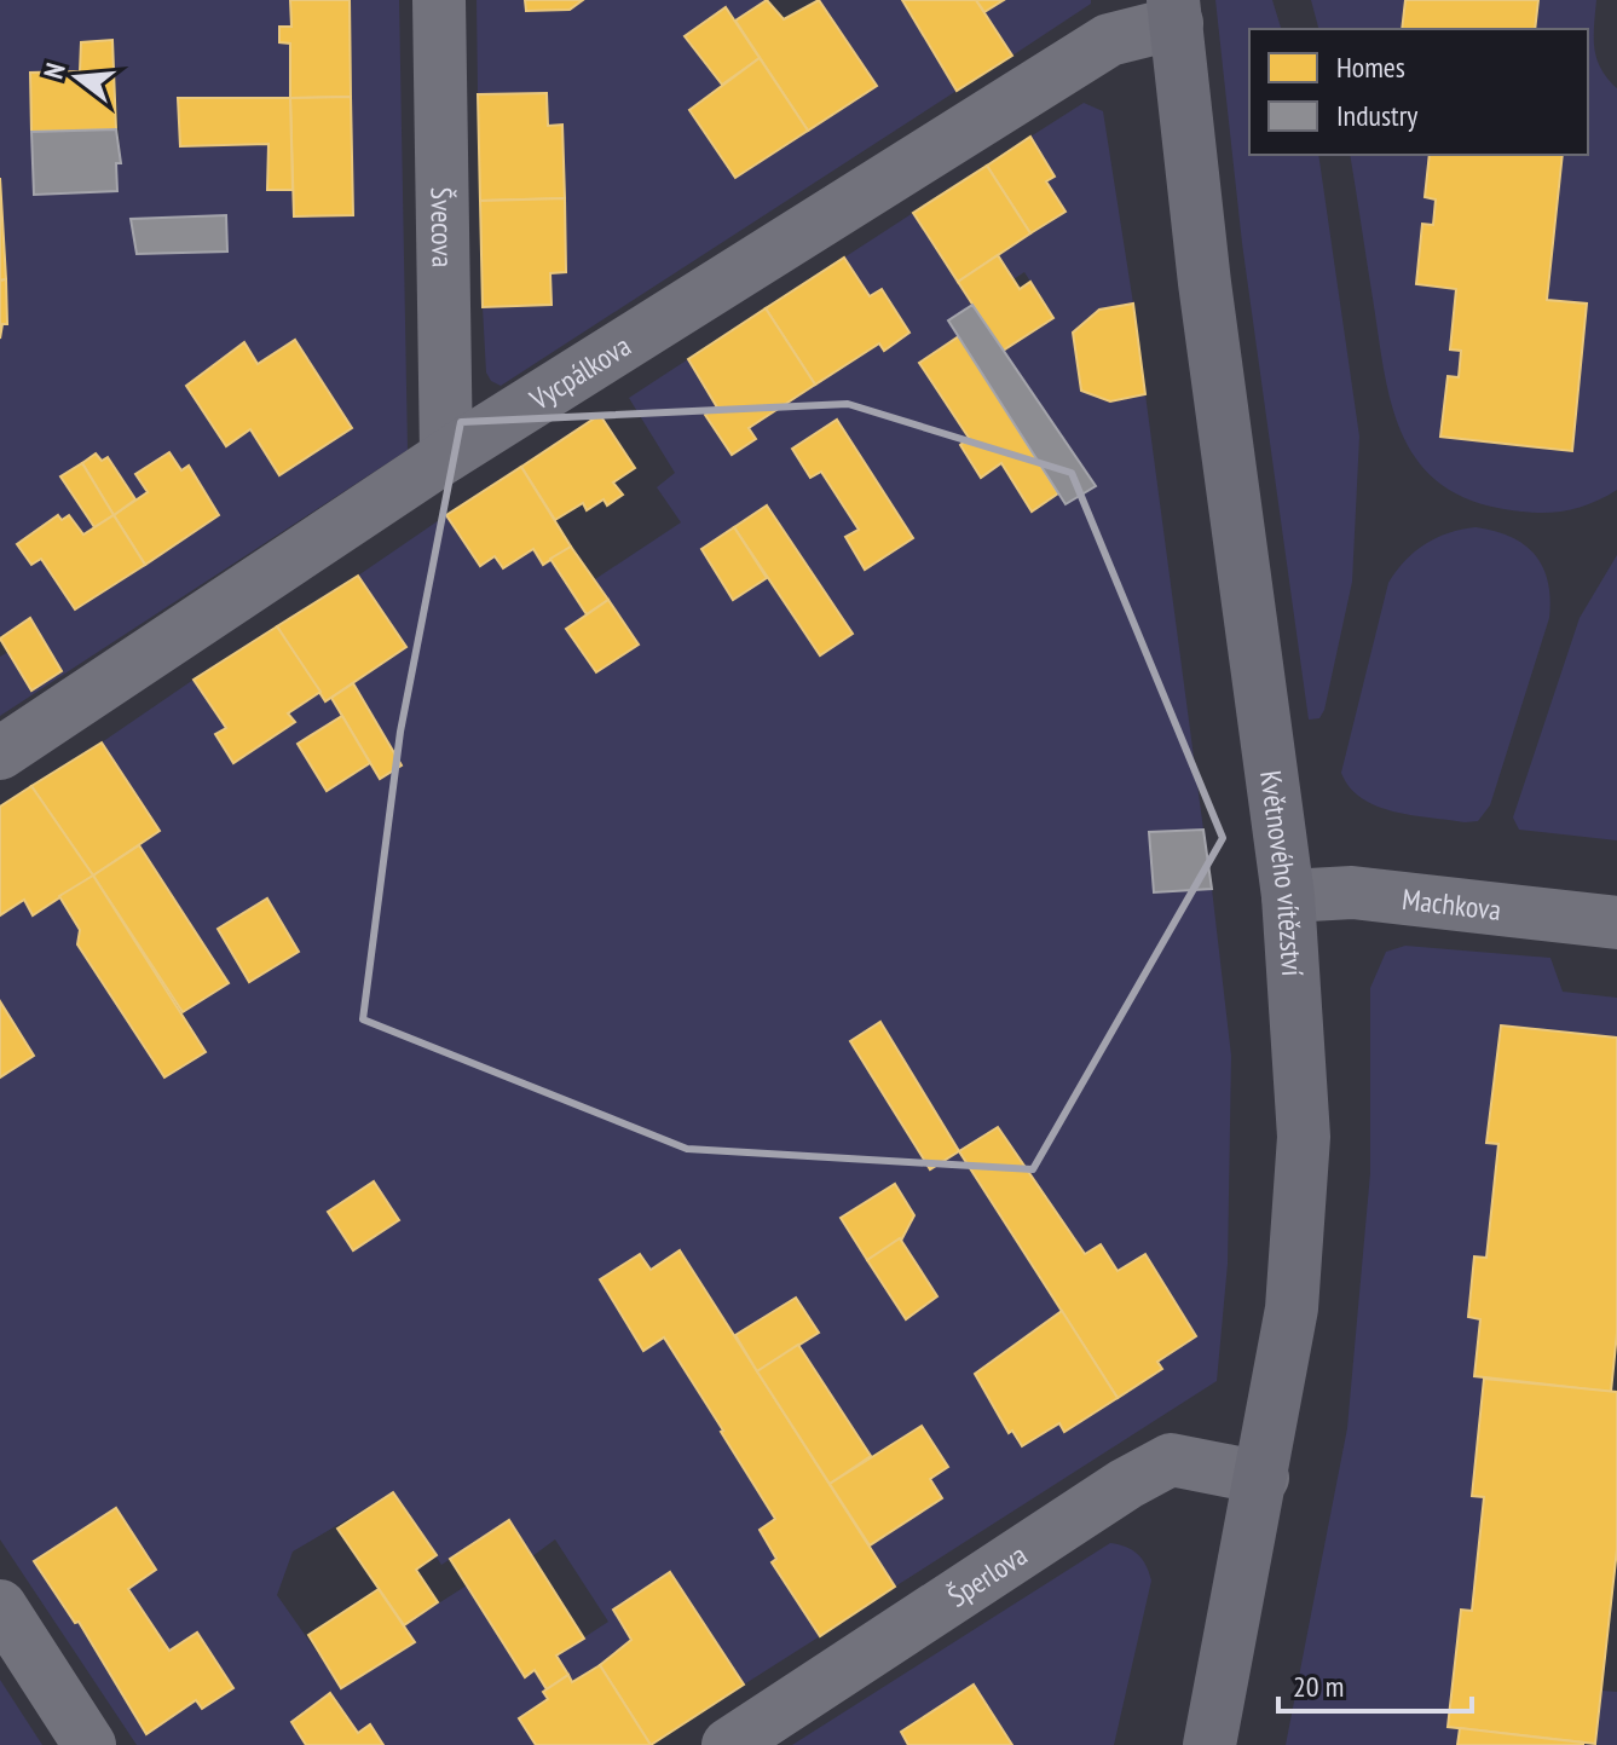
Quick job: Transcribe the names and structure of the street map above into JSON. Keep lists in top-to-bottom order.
{
  "streets": {
    "street": [
      "Švecova",
      "Vycpálkova",
      "Květnového vítězství",
      "Machkova",
      "Šperlova"
    ]
  },
  "crossings": [
    ["Švecova", "Vycpálkova"],
    ["Vycpálkova", "Květnového vítězství"],
    ["Květnového vítězství", "Machkova"],
    ["Květnového vítězství", "Šperlova"]
  ],
  "legend": ["Homes", "Industry"],
  "scale_bar": "20 m",
  "north": "left"
}
